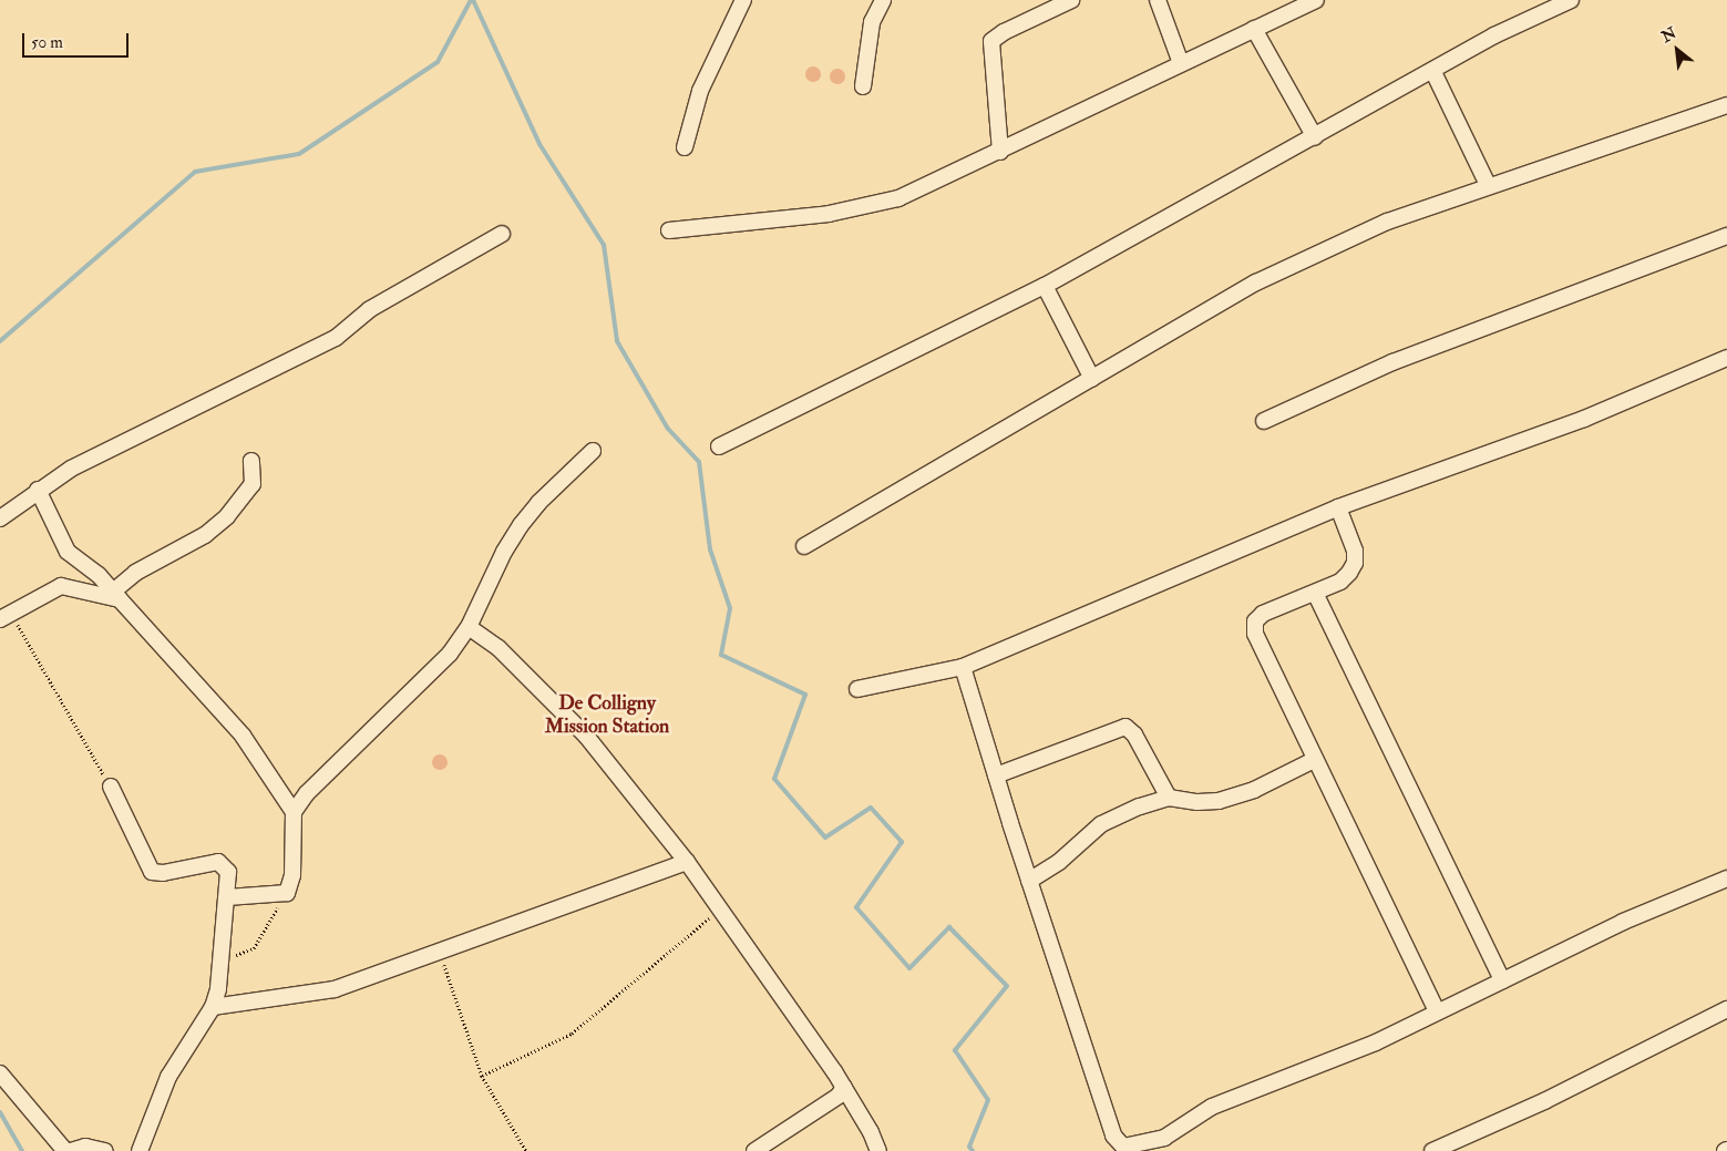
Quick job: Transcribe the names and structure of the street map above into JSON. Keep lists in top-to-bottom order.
{
  "districts": ["De Colligny Mission Station"],
  "scale_bar": "50 m",
  "north": "top left"
}
